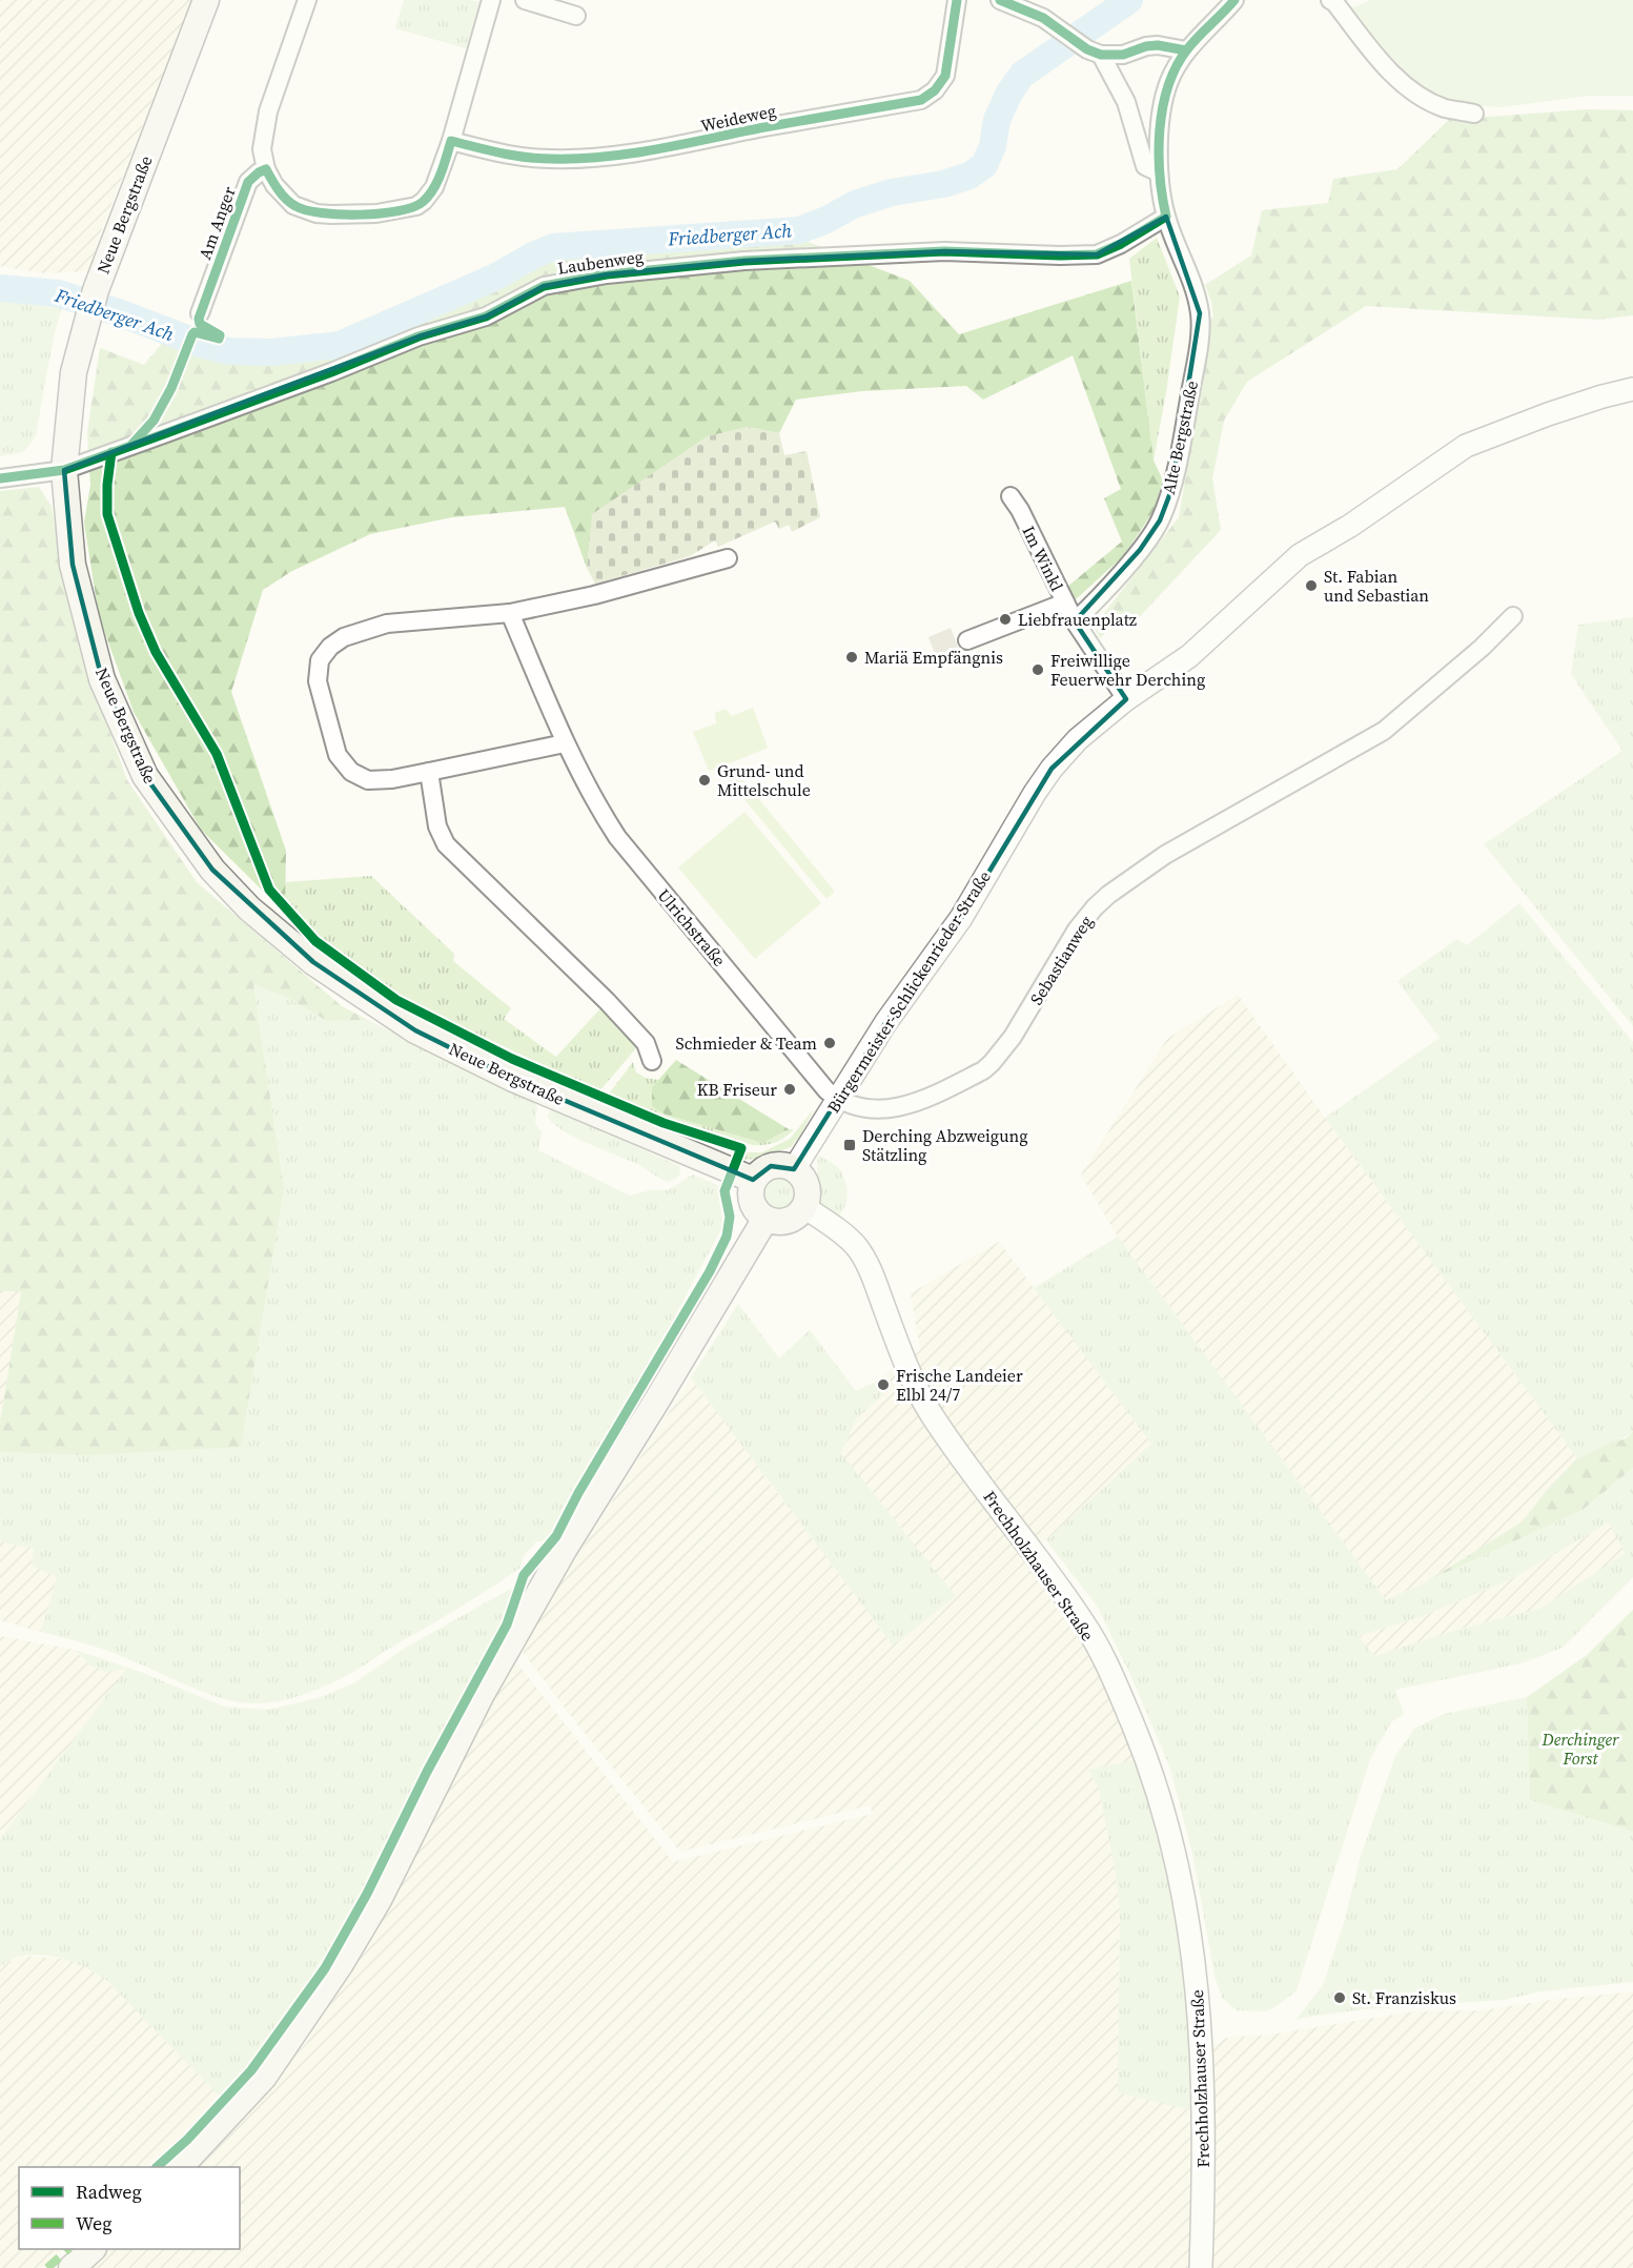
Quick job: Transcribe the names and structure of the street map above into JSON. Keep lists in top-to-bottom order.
{
  "streets": {
    "main road": ["Neue Bergstraße"],
    "street": [
      "Weideweg",
      "Am Anger",
      "Laubenweg",
      "Alte Bergstraße",
      "Im Winkl",
      "Ulrichstraße",
      "Sebastianweg",
      "Bürgermeister-Schlickenrieder-Straße",
      "Frechholzhauser Straße"
    ]
  },
  "crossings": [
    ["Neue Bergstraße", "Laubenweg"],
    ["Neue Bergstraße", "Bürgermeister-Schlickenrieder-Straße"],
    ["Neue Bergstraße", "Frechholzhauser Straße"],
    ["Laubenweg", "Alte Bergstraße"],
    ["Alte Bergstraße", "Im Winkl"],
    ["Ulrichstraße", "Sebastianweg"],
    ["Ulrichstraße", "Bürgermeister-Schlickenrieder-Straße"],
    ["Sebastianweg", "Bürgermeister-Schlickenrieder-Straße"],
    ["Bürgermeister-Schlickenrieder-Straße", "Frechholzhauser Straße"]
  ],
  "water": ["Friedberger Ach"],
  "parks": ["Derchinger Forst"],
  "places": {
    "other": [
      "St. Fabian und Sebastian",
      "Liebfrauenplatz",
      "Mariä Empfängnis",
      "Freiwillige Feuerwehr Derching",
      "Grund- und Mittelschule",
      "Schmieder & Team",
      "KB Friseur",
      "Frische Landeier Elbl 24/7",
      "St. Franziskus"
    ],
    "transit": ["Derching Abzweigung Stätzling"]
  },
  "legend": ["Radweg", "Weg"]
}
